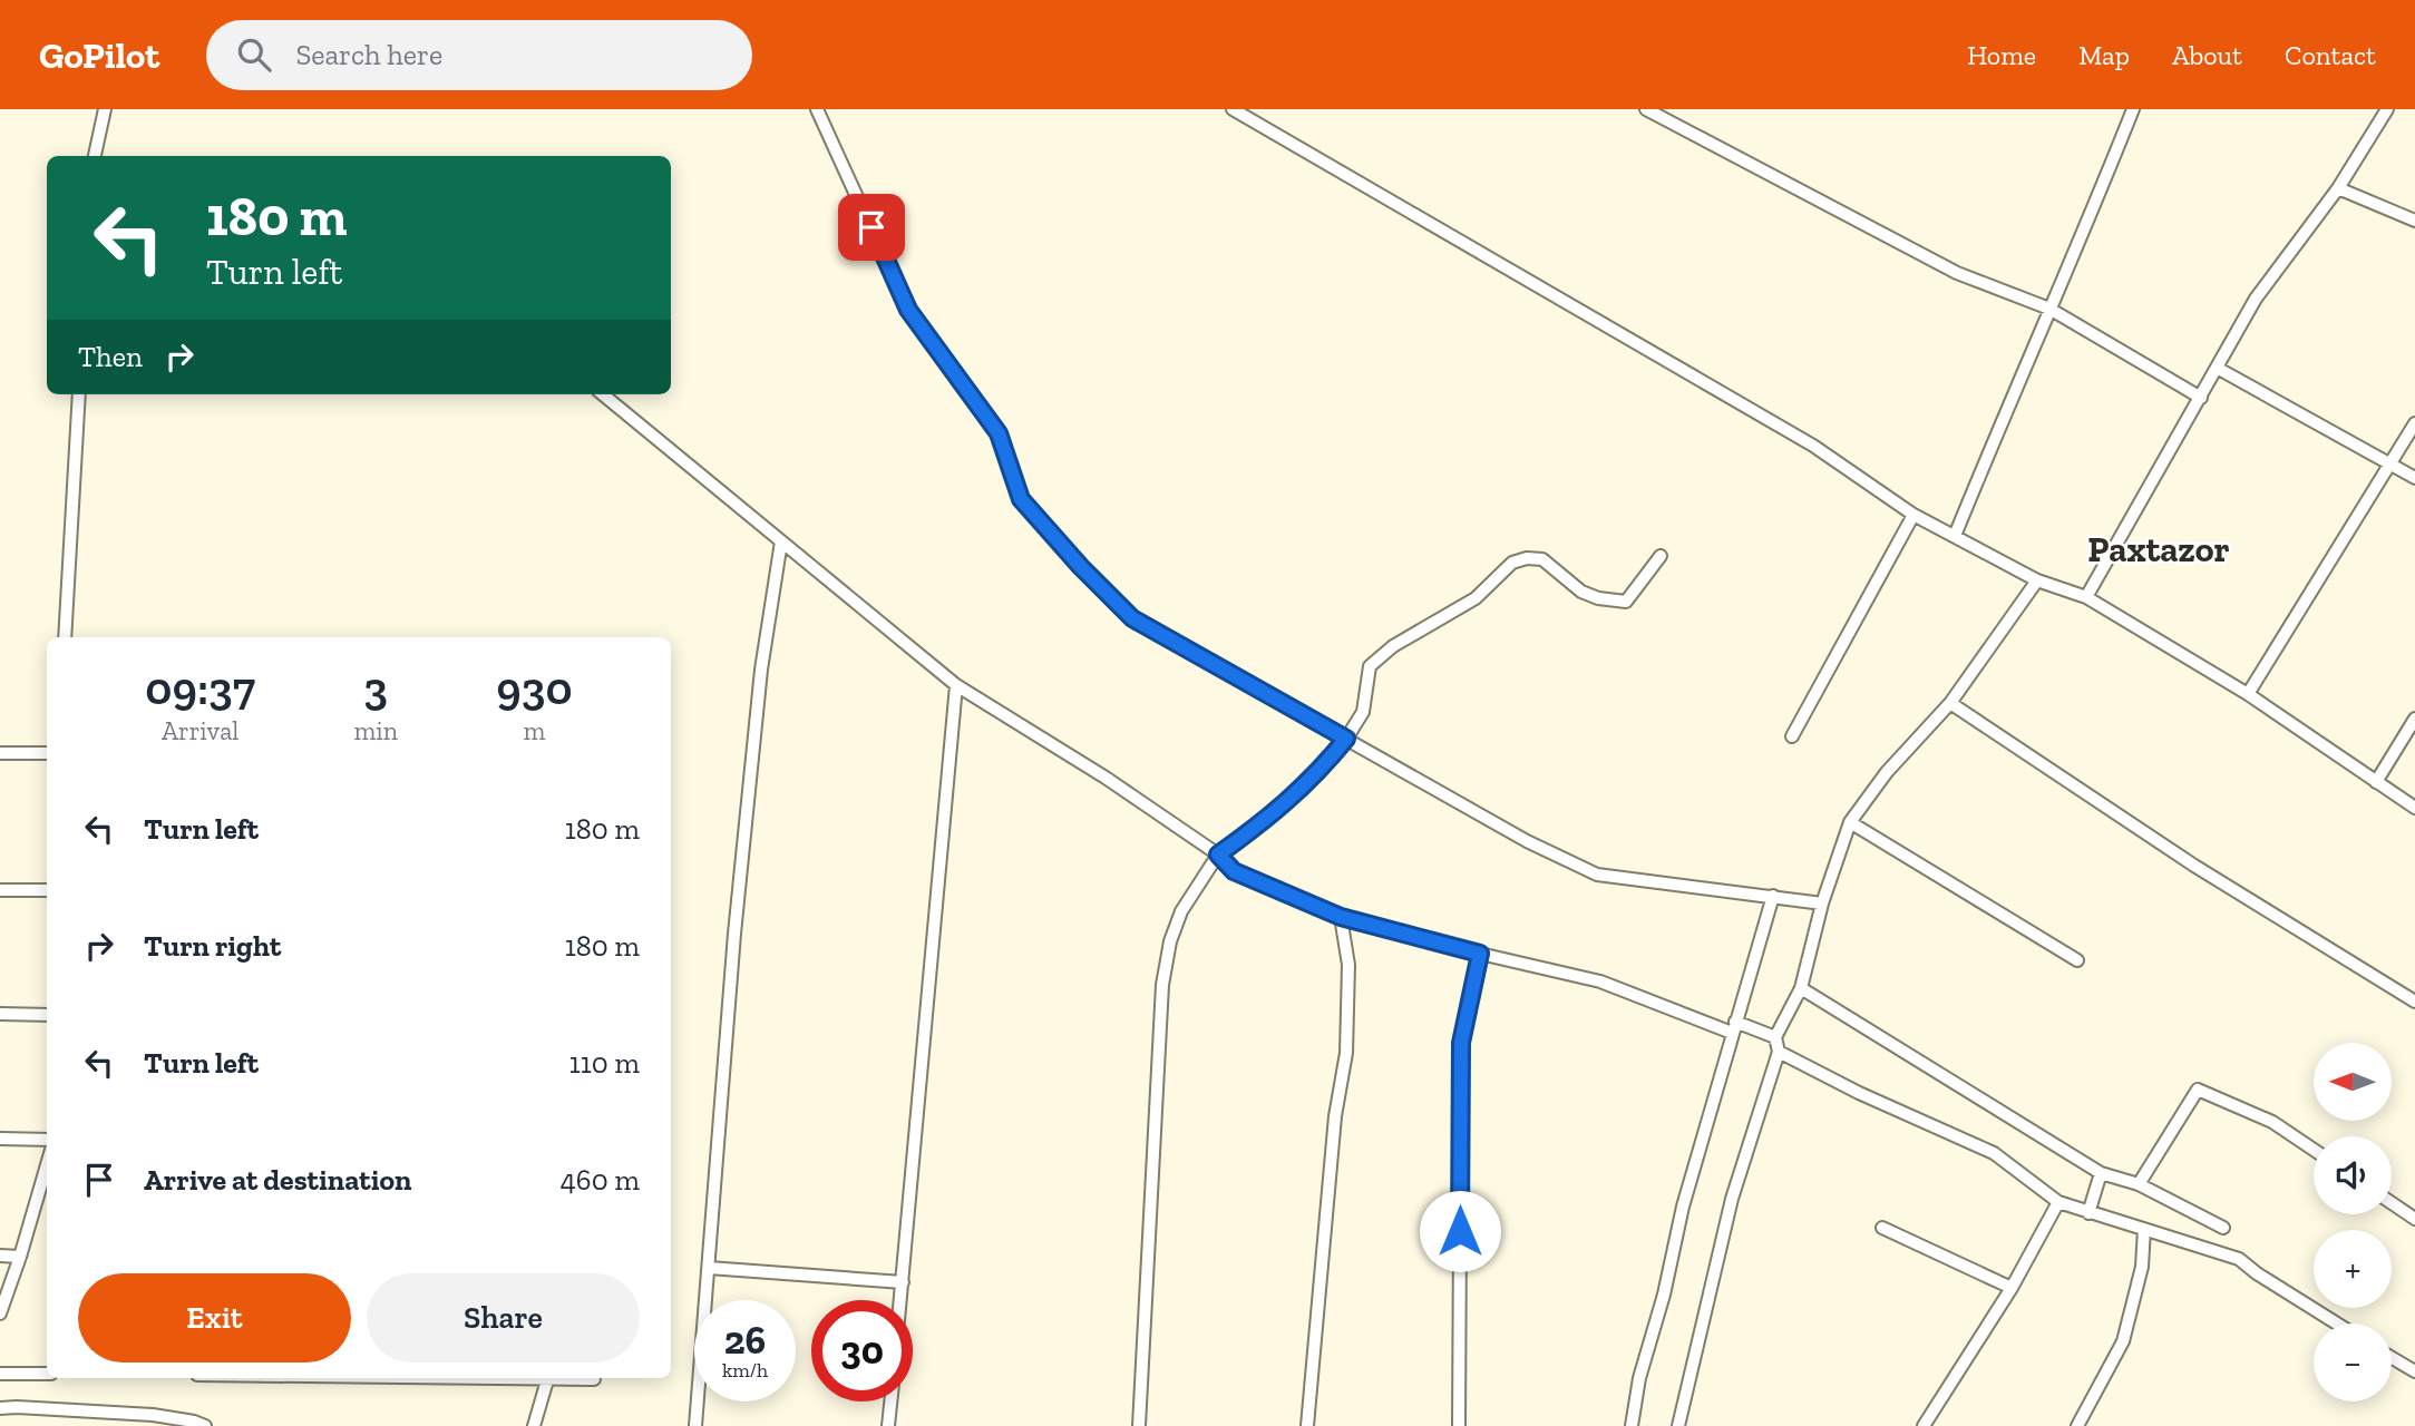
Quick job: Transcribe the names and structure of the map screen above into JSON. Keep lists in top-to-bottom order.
{
  "districts": ["Paxtazor"],
  "north": "left",
  "page": {
    "header": "GoPilot",
    "search": "Search here",
    "nav": [
      "Home",
      "Map",
      "About",
      "Contact"
    ],
    "turn": ["180 m", "Turn left"],
    "then": "Then",
    "eta": [
      "09:37",
      "Arrival",
      "3",
      "min",
      "930",
      "m"
    ],
    "list": [
      {
        "name": "Turn left",
        "value": "180 m"
      },
      {
        "name": "Turn right",
        "value": "180 m"
      },
      {
        "name": "Turn left",
        "value": "110 m"
      },
      {
        "name": "Arrive at destination",
        "value": "460 m"
      }
    ],
    "map_buttons": ["+", "−"],
    "buttons": ["Exit", "Share"],
    "speed": "26 km/h",
    "limit": "30"
  }
}
